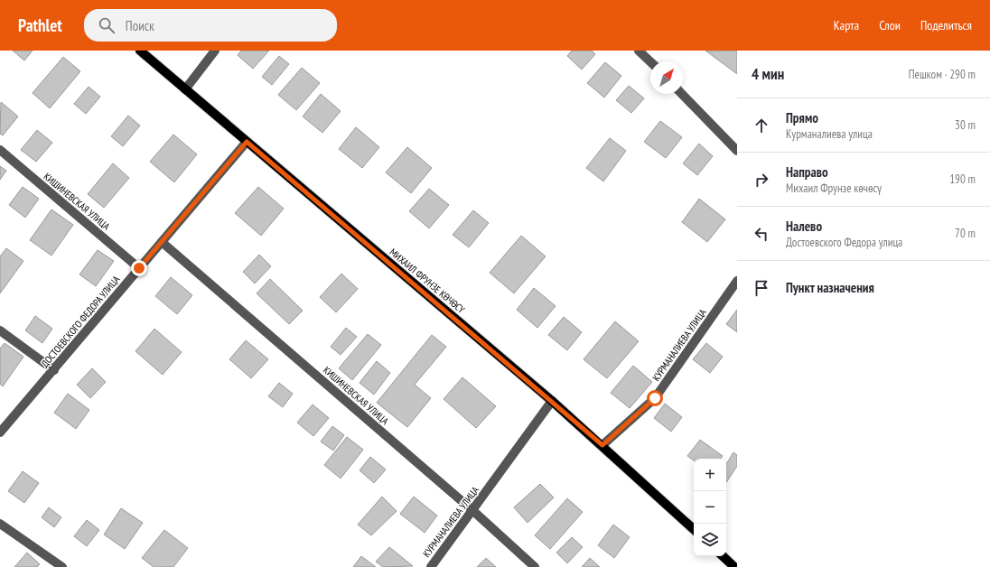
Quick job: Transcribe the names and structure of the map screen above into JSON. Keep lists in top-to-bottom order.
{
  "streets": {
    "main road": ["МИХАИЛ ФРУНЗЕ КӨЧӨСҮ"],
    "street": ["КИШИНЕВСКАЯ УЛИЦА", "ДОСТОЕВСКОГО ФЕДОРА УЛИЦА", "КУРМАНАЛИЕВА УЛИЦА"]
  },
  "crossings": [
    ["КИШИНЕВСКАЯ УЛИЦА", "ДОСТОЕВСКОГО ФЕДОРА УЛИЦА"],
    ["КИШИНЕВСКАЯ УЛИЦА", "КУРМАНАЛИЕВА УЛИЦА"],
    ["МИХАИЛ ФРУНЗЕ КӨЧӨСҮ", "ДОСТОЕВСКОГО ФЕДОРА УЛИЦА"],
    ["МИХАИЛ ФРУНЗЕ КӨЧӨСҮ", "КУРМАНАЛИЕВА УЛИЦА"]
  ],
  "north": "top right",
  "page": {
    "header": "Pathlet",
    "search": "Поиск",
    "nav": ["Карта", "Слои", "Поделиться"],
    "heading": ["4 мин", "Пешком · 290 m"],
    "list": [
      ["Прямо", "Курманалиева улица", "30 m"],
      ["Направо", "Михаил Фрунзе көчөсү", "190 m"],
      ["Налево", "Достоевского Федора улица", "70 m"],
      "Пункт назначения"
    ],
    "map_buttons": ["+", "−"]
  }
}
